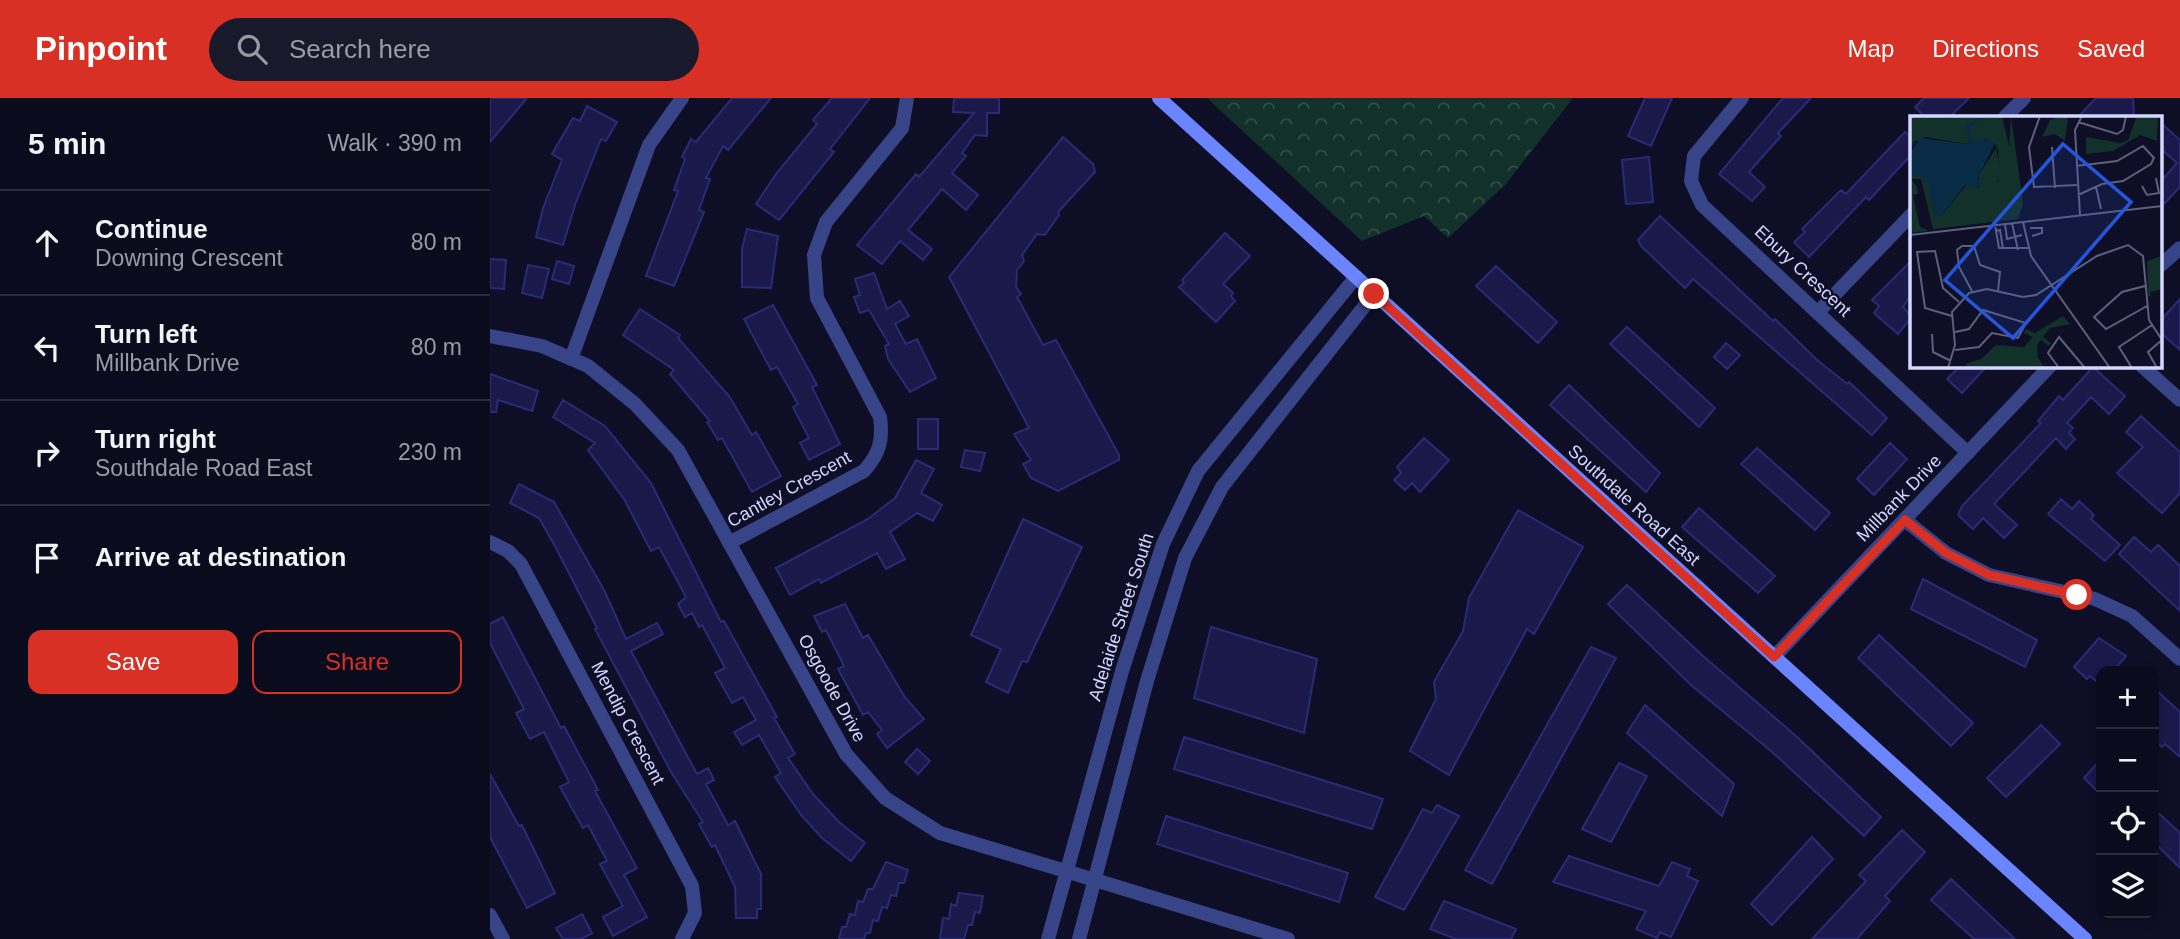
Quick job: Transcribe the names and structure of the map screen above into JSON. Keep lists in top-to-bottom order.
{
  "streets": {
    "main road": ["Southdale Road East"],
    "street": [
      "Ebury Crescent",
      "Cantley Crescent",
      "Millbank Drive",
      "Adelaide Street South",
      "Osgoode Drive",
      "Mendip Crescent"
    ]
  },
  "crossings": [
    ["Ebury Crescent", "Millbank Drive"],
    ["Cantley Crescent", "Osgoode Drive"],
    ["Millbank Drive", "Southdale Road East"],
    ["Southdale Road East", "Adelaide Street South"],
    ["Adelaide Street South", "Osgoode Drive"]
  ],
  "page": {
    "header": "Pinpoint",
    "search": "Search here",
    "nav": ["Map", "Directions", "Saved"],
    "heading": ["5 min", "Walk · 390 m"],
    "list": [
      ["Continue", "Downing Crescent", "80 m"],
      ["Turn left", "Millbank Drive", "80 m"],
      ["Turn right", "Southdale Road East", "230 m"],
      "Arrive at destination"
    ],
    "buttons": ["Save", "Share"],
    "map_buttons": ["+", "−"]
  }
}
